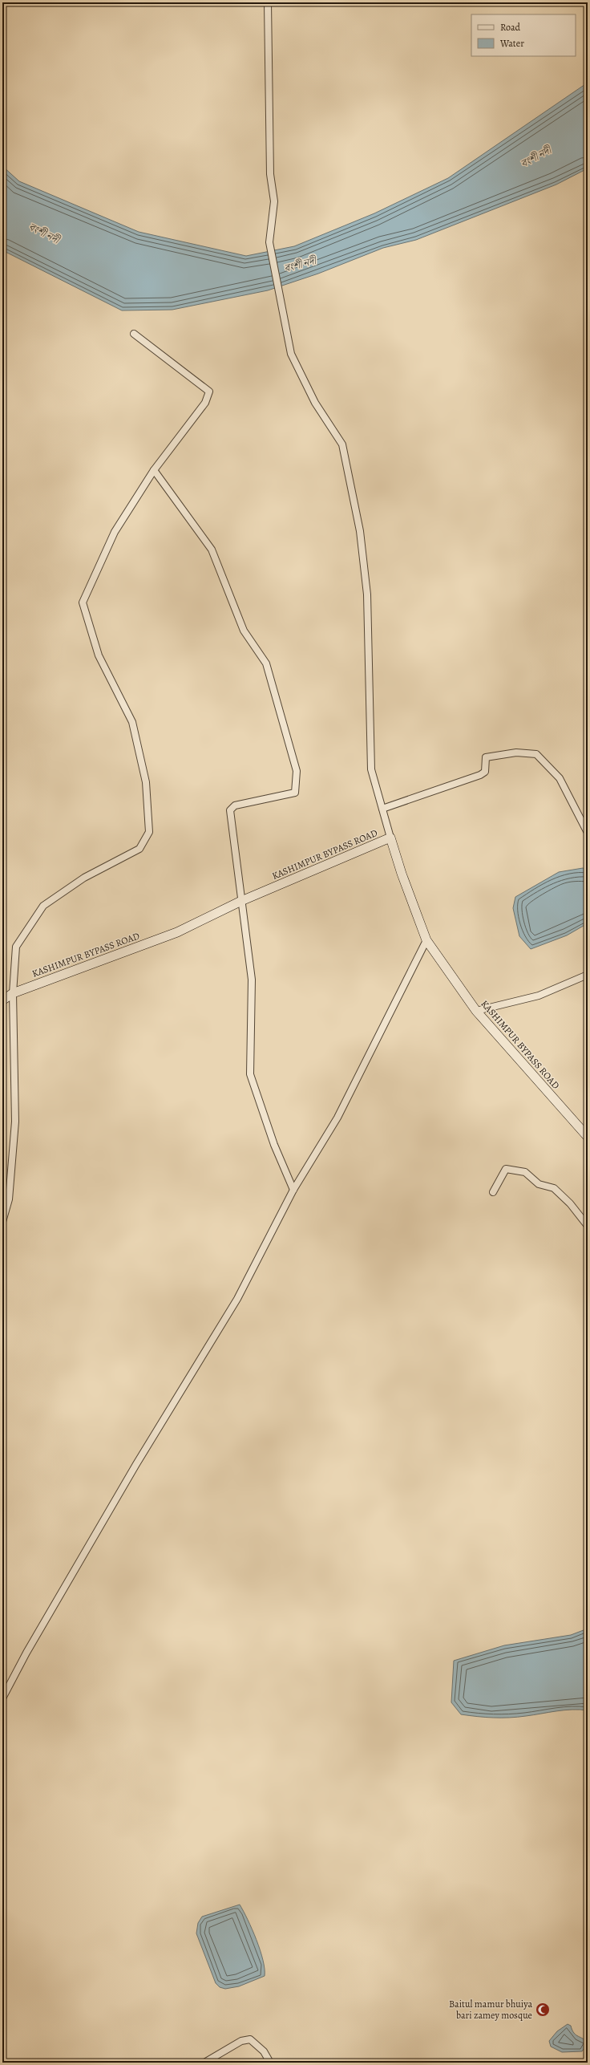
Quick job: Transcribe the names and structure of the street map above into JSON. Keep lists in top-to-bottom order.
{
  "streets": {
    "main road": ["KASHIMPUR BYPASS ROAD"]
  },
  "water": ["বংশী নদী"],
  "places": {
    "mosque": ["Baitul mamur bhuiya bari zamey mosque"]
  },
  "legend": ["Road", "Water"]
}
